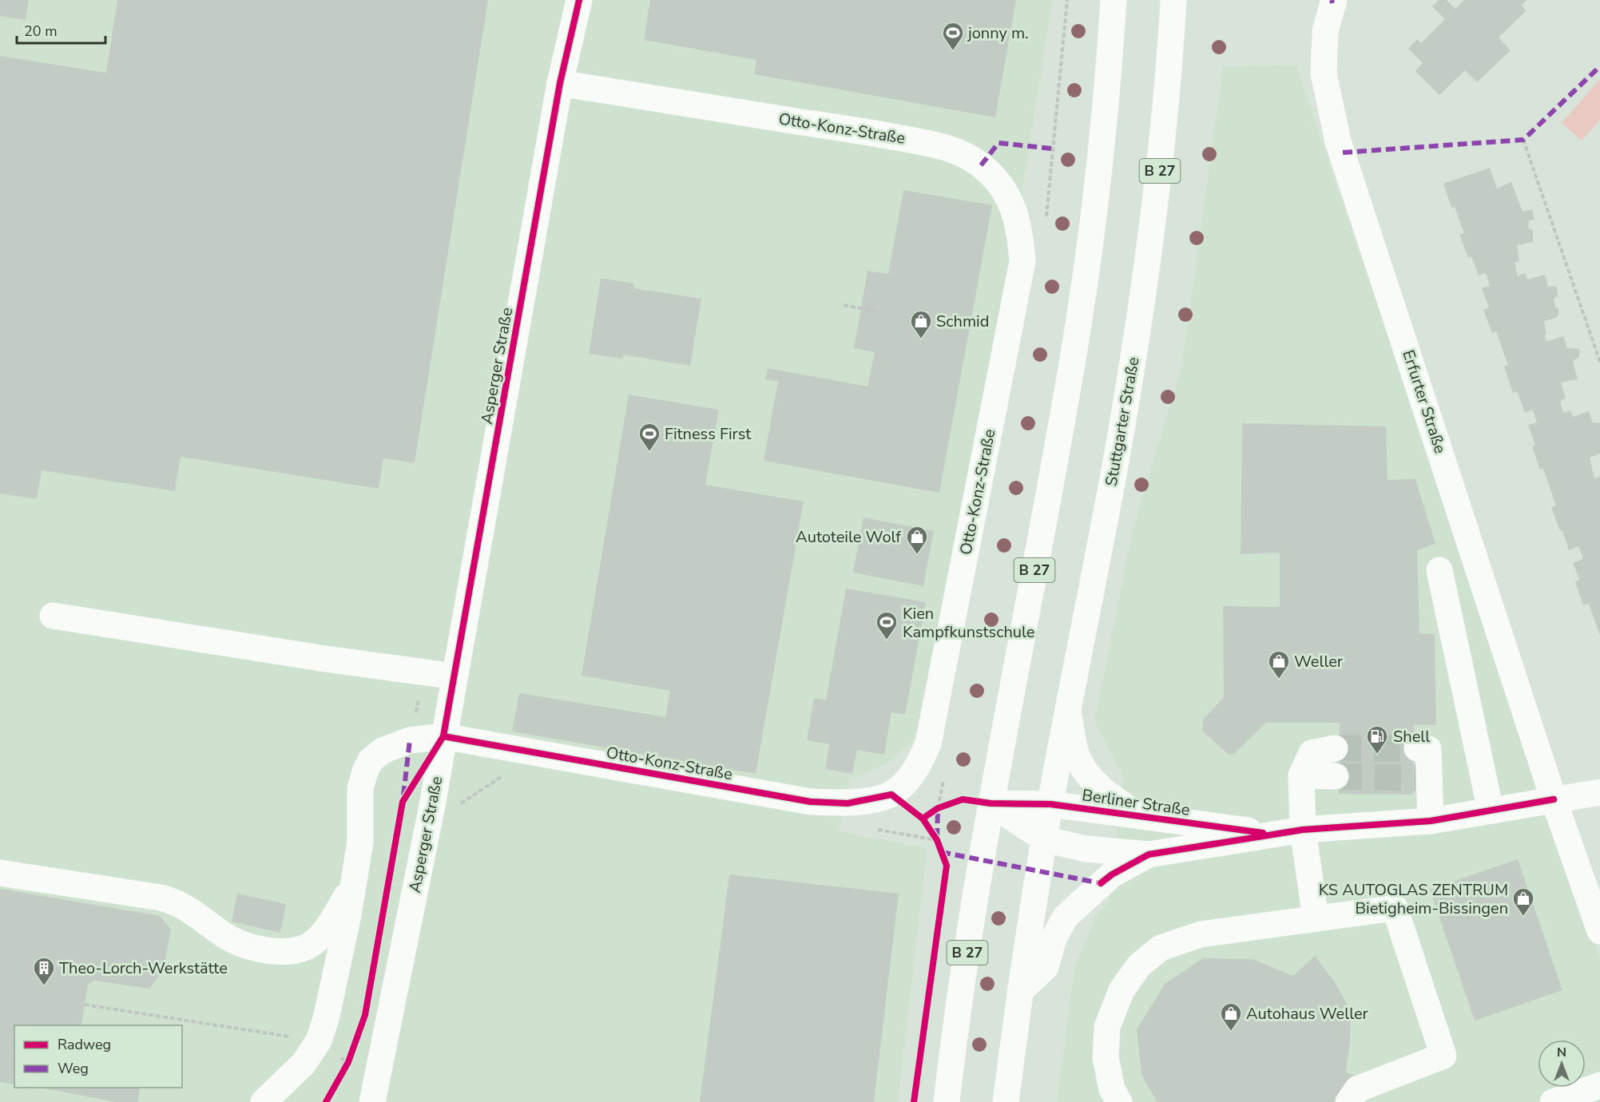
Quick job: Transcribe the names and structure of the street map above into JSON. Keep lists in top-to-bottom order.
{
  "streets": {
    "street": [
      "Otto-Konz-Straße",
      "B 27",
      "Asperger Straße",
      "Erfurter Straße",
      "Stuttgarter Straße",
      "Berliner Straße"
    ]
  },
  "crossings": [
    ["Otto-Konz-Straße", "Asperger Straße"],
    ["B 27", "Stuttgarter Straße"],
    ["B 27", "Berliner Straße"],
    ["Erfurter Straße", "Berliner Straße"],
    ["Stuttgarter Straße", "Berliner Straße"]
  ],
  "places": {
    "sports": ["jonny m.", "Fitness First", "Kien Kampfkunstschule"],
    "shop": [
      "Schmid",
      "Autoteile Wolf",
      "Weller",
      "KS AUTOGLAS ZENTRUM Bietigheim-Bissingen",
      "Autohaus Weller"
    ],
    "fuel station": ["Shell"],
    "building": ["Theo-Lorch-Werkstätte"]
  },
  "legend": ["Radweg", "Weg"],
  "scale_bar": "20 m",
  "north": "top"
}
